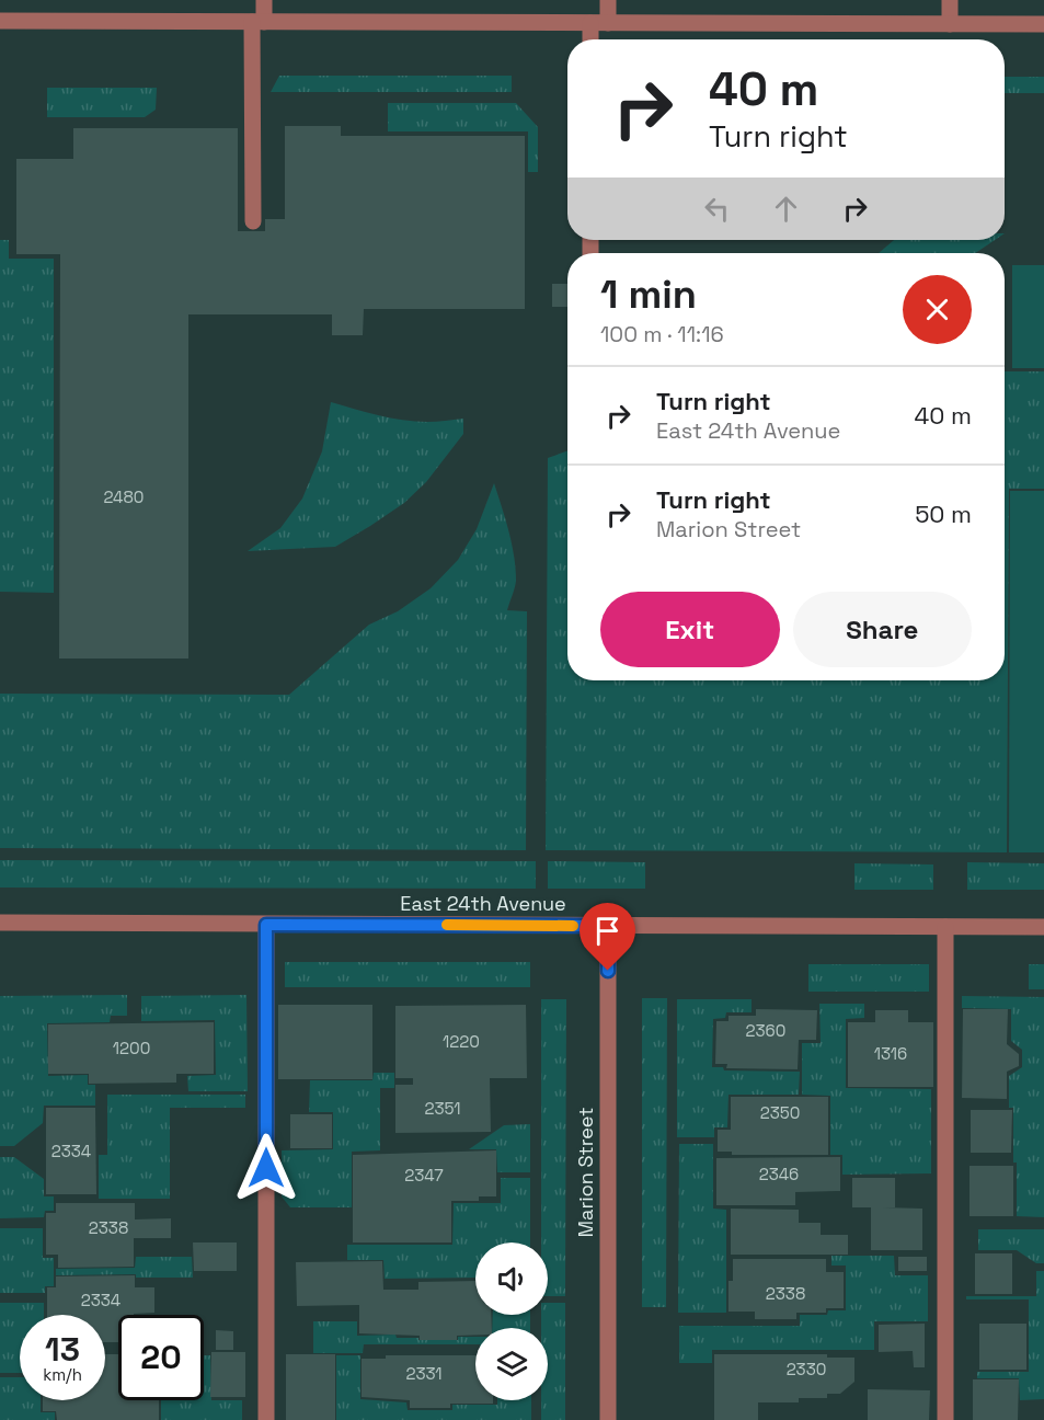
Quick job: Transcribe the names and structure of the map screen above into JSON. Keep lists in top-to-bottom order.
{
  "streets": {
    "street": ["East 24th Avenue", "Marion Street"]
  },
  "crossings": [
    ["East 24th Avenue", "Marion Street"]
  ],
  "house_numbers": [
    "2480",
    "2360",
    "1220",
    "1200",
    "1316",
    "2351",
    "2350",
    "2334",
    "2346",
    "2347",
    "2338",
    "2338",
    "2334",
    "2330",
    "2331"
  ],
  "page": {
    "turn": ["40 m", "Turn right"],
    "heading": ["1 min", "100 m · 11:16"],
    "list": [
      {
        "name": "Turn right",
        "note": "East 24th Avenue",
        "value": "40 m"
      },
      {
        "name": "Turn right",
        "note": "Marion Street",
        "value": "50 m"
      }
    ],
    "buttons": ["Exit", "Share"],
    "speed": "13 km/h",
    "limit": "20"
  }
}
